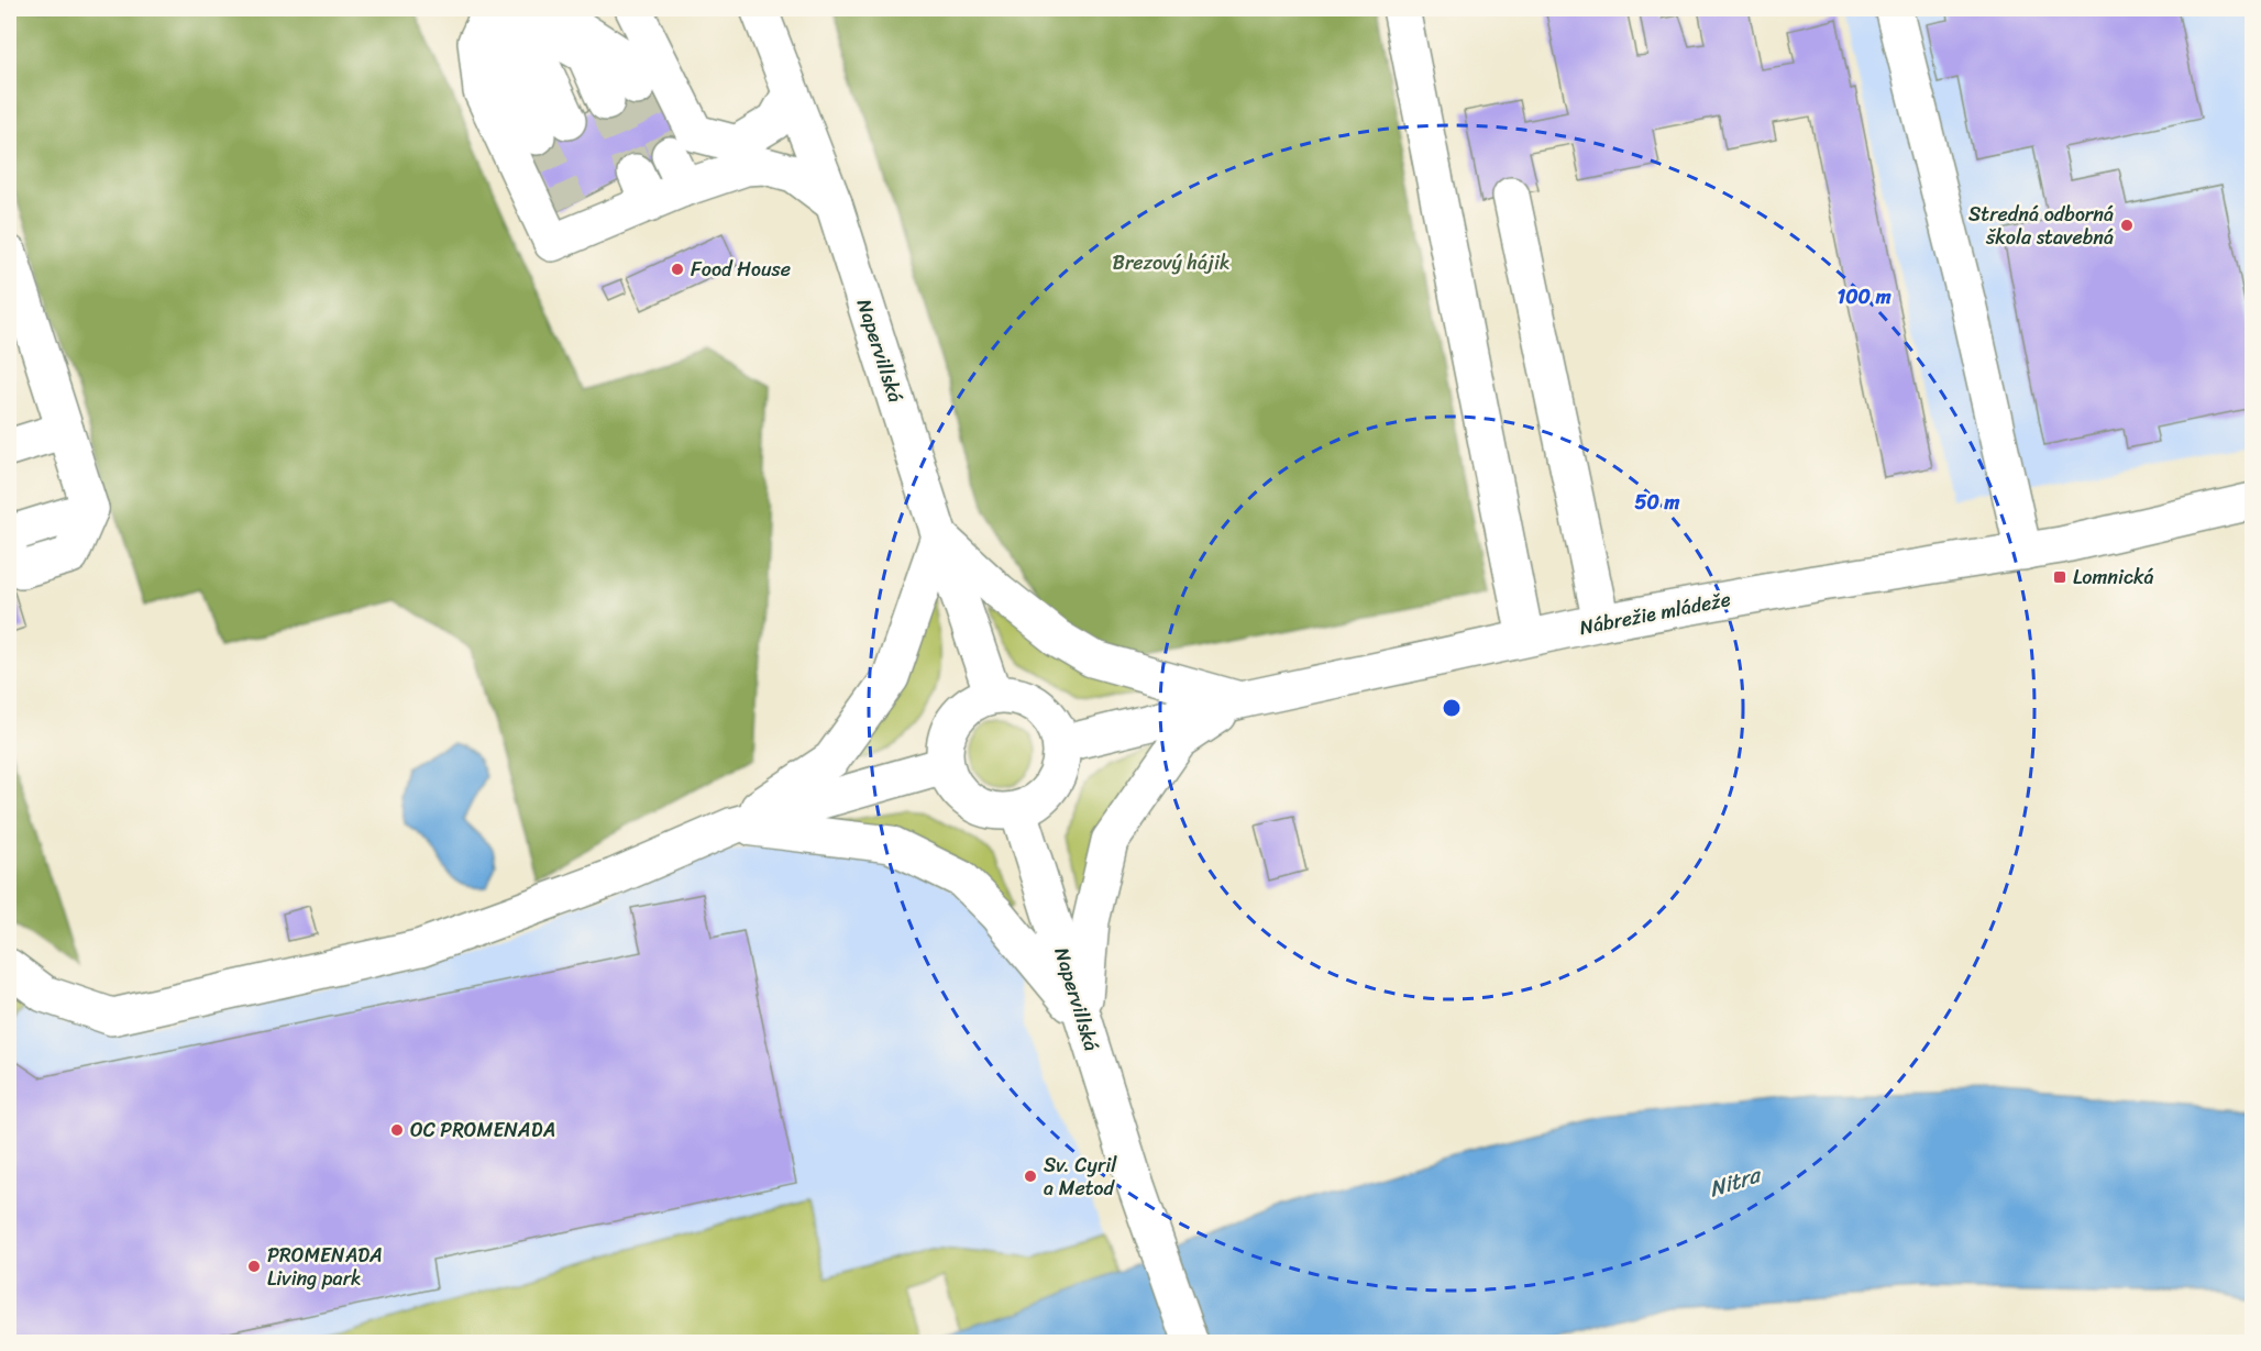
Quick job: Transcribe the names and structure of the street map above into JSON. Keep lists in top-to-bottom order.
{
  "streets": {
    "street": ["Napervillská", "Nábrežie mládeže"]
  },
  "crossings": [
    ["Napervillská", "Nábrežie mládeže"]
  ],
  "water": ["Nitra"],
  "parks": ["Brezový hájik"],
  "places": {
    "other": [
      "Stredná odborná škola stavebná",
      "Food House",
      "OC PROMENADA",
      "Sv. Cyril a Metod",
      "PROMENADA Living park"
    ],
    "transit": ["Lomnická"]
  },
  "rings": ["100 m", "50 m"]
}
